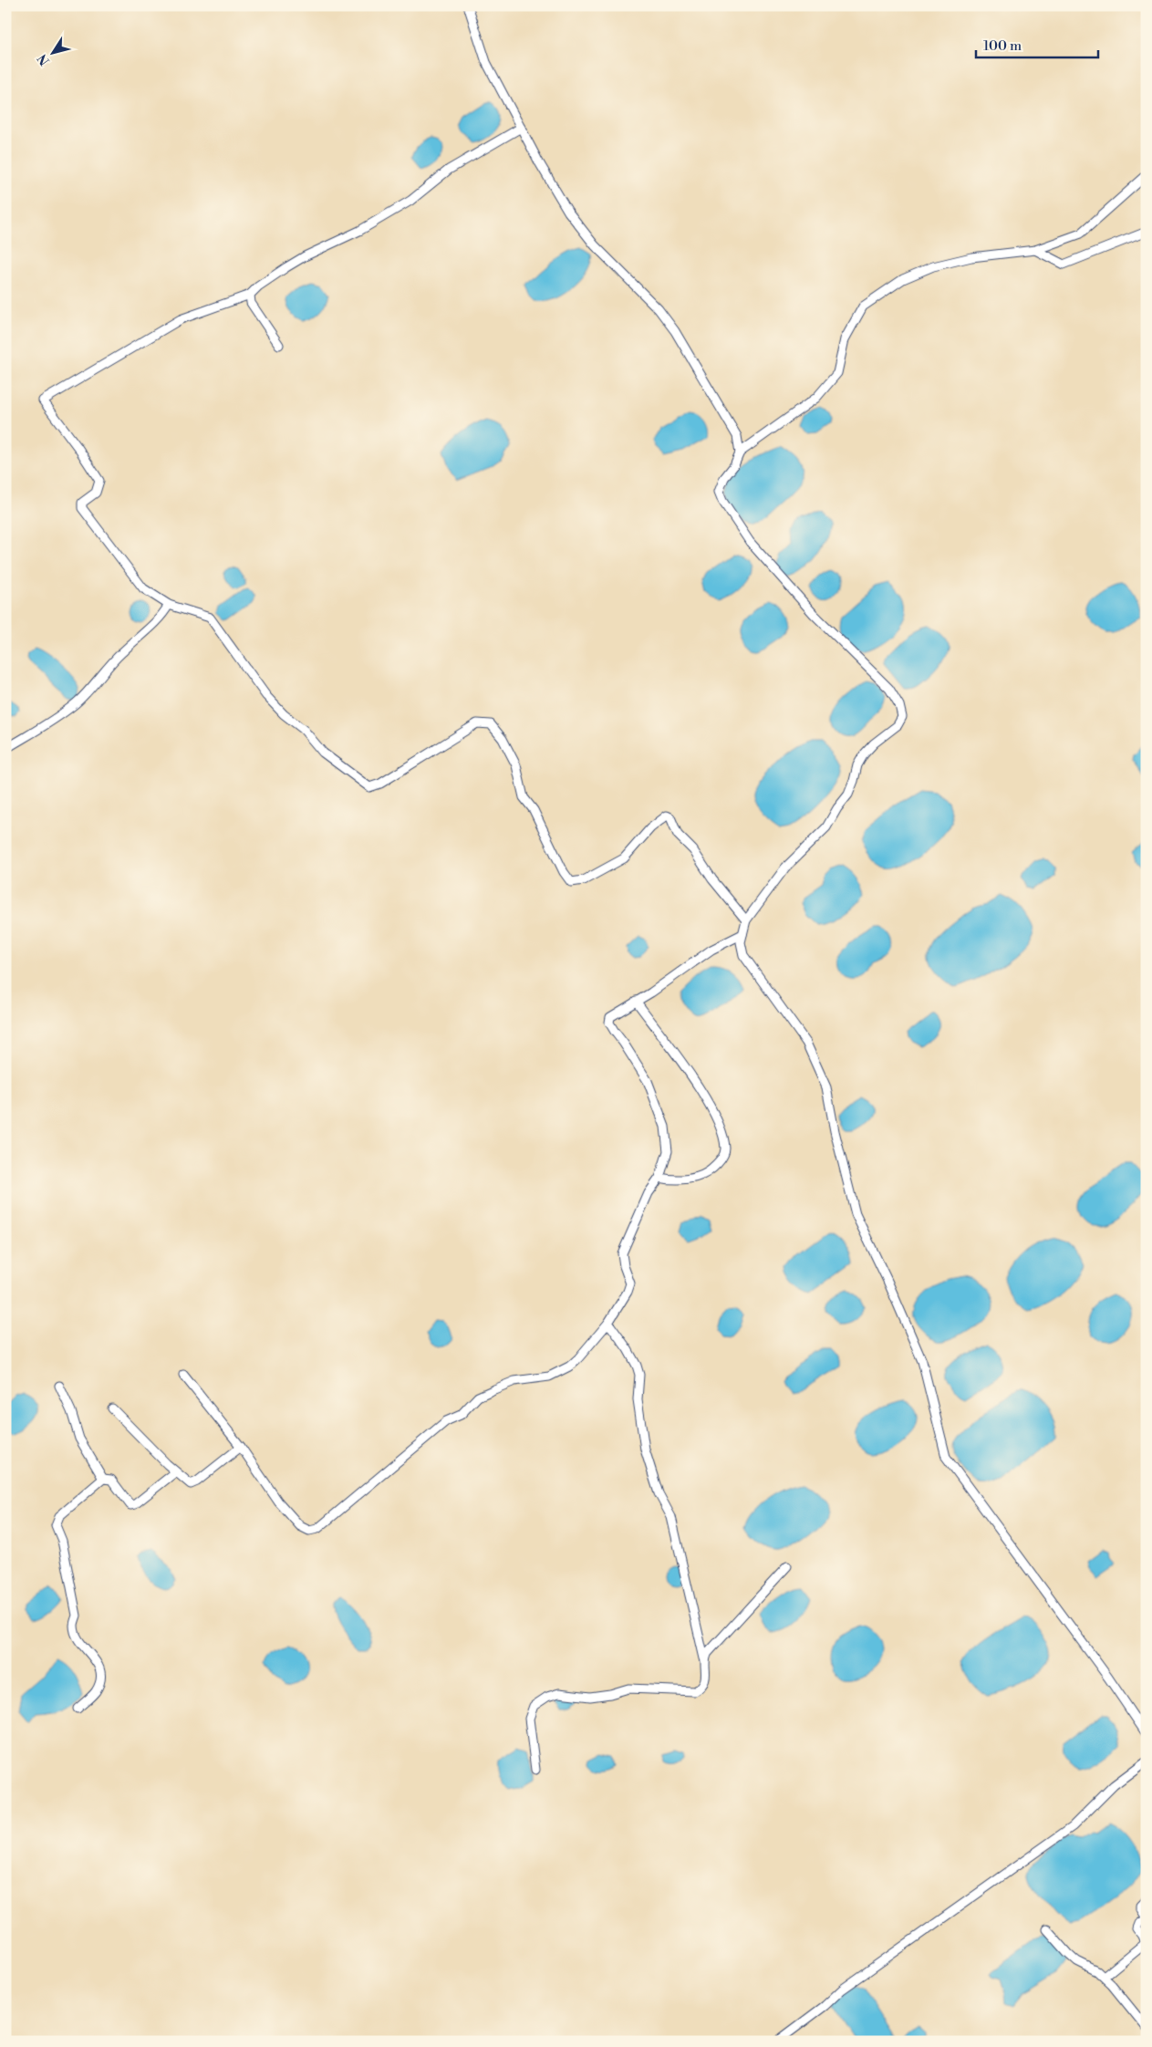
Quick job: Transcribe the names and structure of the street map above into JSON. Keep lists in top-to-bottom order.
{
  "scale_bar": "100 m",
  "north": "bottom left"
}
